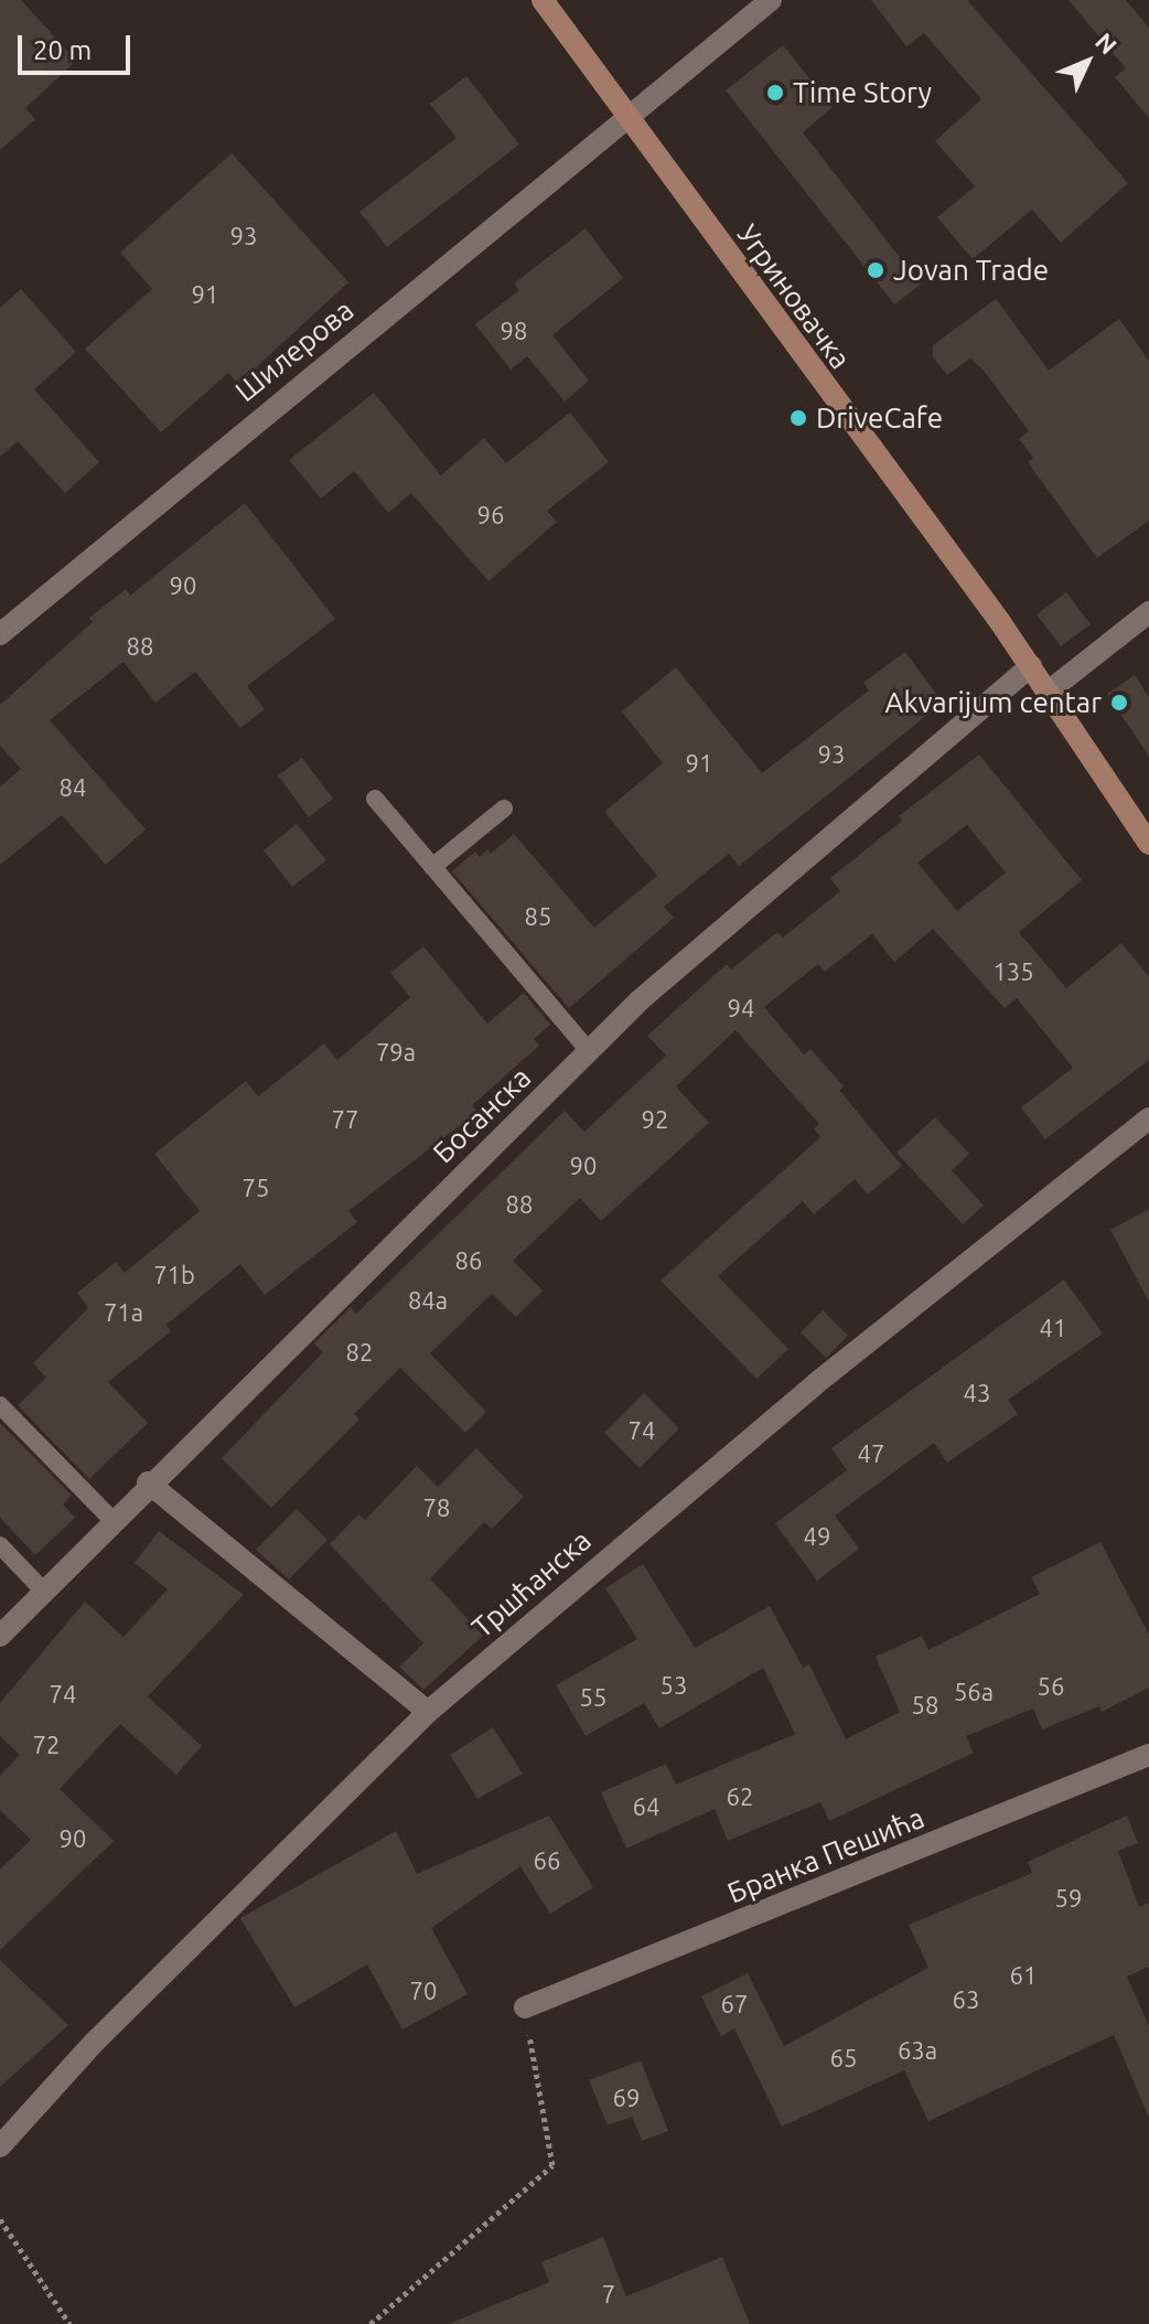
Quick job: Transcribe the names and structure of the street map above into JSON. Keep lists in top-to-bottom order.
{
  "streets": {
    "main road": ["Угриновачка"],
    "street": [
      "Шилерова",
      "Босанска",
      "Тршћанска",
      "Бранка Пешића"
    ]
  },
  "crossings": [
    ["Угриновачка", "Шилерова"],
    ["Угриновачка", "Босанска"]
  ],
  "places": [
    "Time Story",
    "Jovan Trade",
    "DriveCafe",
    "Akvarijum centar"
  ],
  "house_numbers": [
    "93",
    "91",
    "98",
    "96",
    "90",
    "88",
    "93",
    "91",
    "84",
    "85",
    "135",
    "94",
    "79a",
    "77",
    "92",
    "90",
    "75",
    "88",
    "86",
    "71b",
    "84a",
    "71a",
    "41",
    "82",
    "43",
    "74",
    "47",
    "78",
    "49",
    "53",
    "56",
    "56a",
    "74",
    "55",
    "58",
    "72",
    "62",
    "64",
    "90",
    "66",
    "59",
    "61",
    "70",
    "63",
    "67",
    "63a",
    "65",
    "69",
    "7"
  ],
  "scale_bar": "20 m",
  "north": "top right"
}
